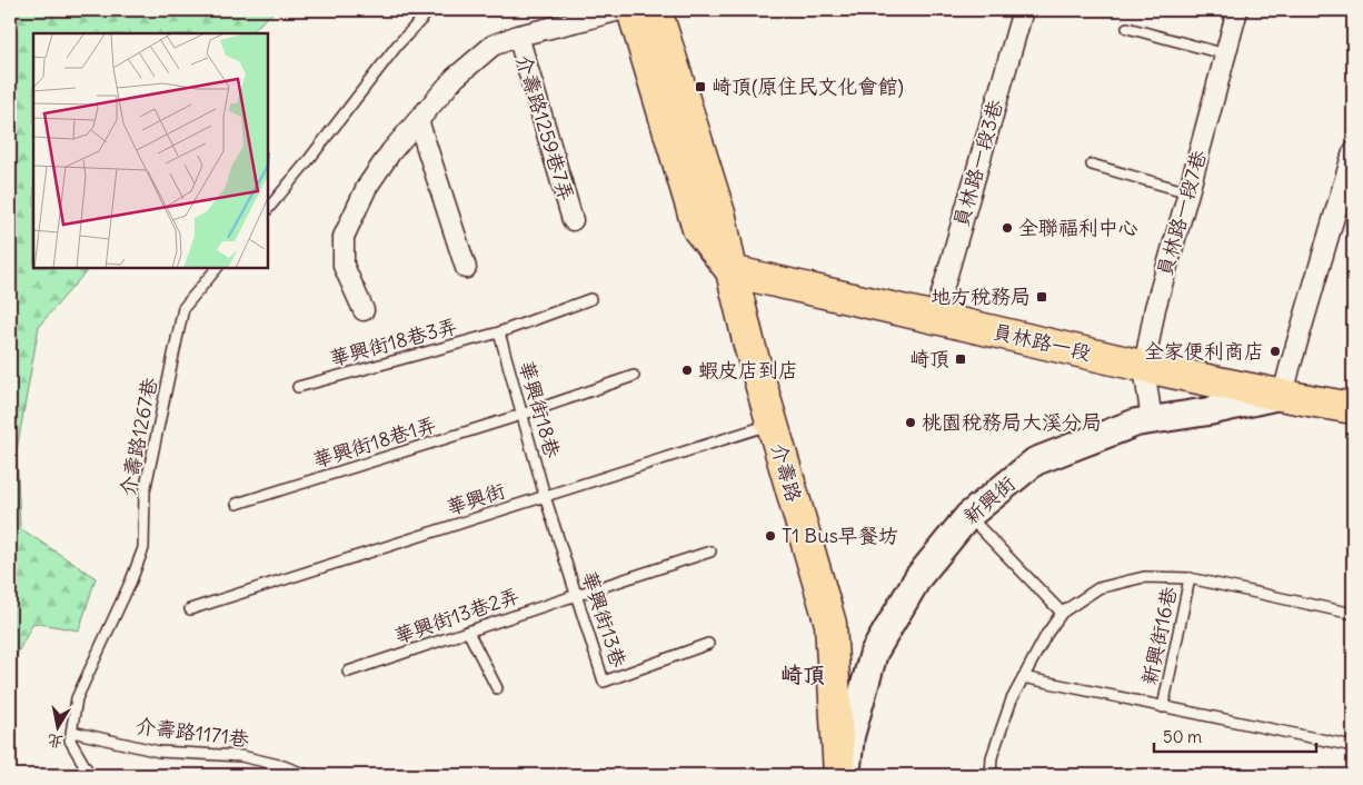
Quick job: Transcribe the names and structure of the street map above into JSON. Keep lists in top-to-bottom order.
{
  "streets": {
    "main road": ["員林路一段", "介壽路"],
    "street": [
      "介壽路1259巷7弄",
      "員林路一段3巷",
      "員林路一段7巷",
      "新興街"
    ],
    "lane": [
      "華興街18巷3弄",
      "華興街18巷",
      "介壽路1267巷",
      "華興街18巷1弄",
      "華興街",
      "華興街13巷2弄",
      "華興街13巷",
      "新興街16巷",
      "介壽路1171巷"
    ]
  },
  "crossings": [
    ["員林路一段3巷", "員林路一段"],
    ["員林路一段7巷", "員林路一段"],
    ["員林路一段7巷", "新興街"],
    ["華興街18巷3弄", "華興街18巷"],
    ["員林路一段", "介壽路"],
    ["員林路一段", "新興街"],
    ["華興街18巷", "華興街18巷1弄"],
    ["華興街18巷", "華興街"],
    ["華興街18巷", "華興街13巷"],
    ["介壽路1267巷", "介壽路1171巷"],
    ["介壽路", "華興街"],
    ["華興街", "華興街13巷"],
    ["華興街13巷2弄", "華興街13巷"]
  ],
  "districts": ["崎頂"],
  "places": {
    "transit": ["崎頂(原住民文化會館)", "地方稅務局", "崎頂"],
    "other": [
      "全聯福利中心",
      "全家便利商店",
      "蝦皮店到店",
      "桃園稅務局大溪分局",
      "T1 Bus早餐坊"
    ]
  },
  "scale_bar": "50 m",
  "north": "bottom"
}
